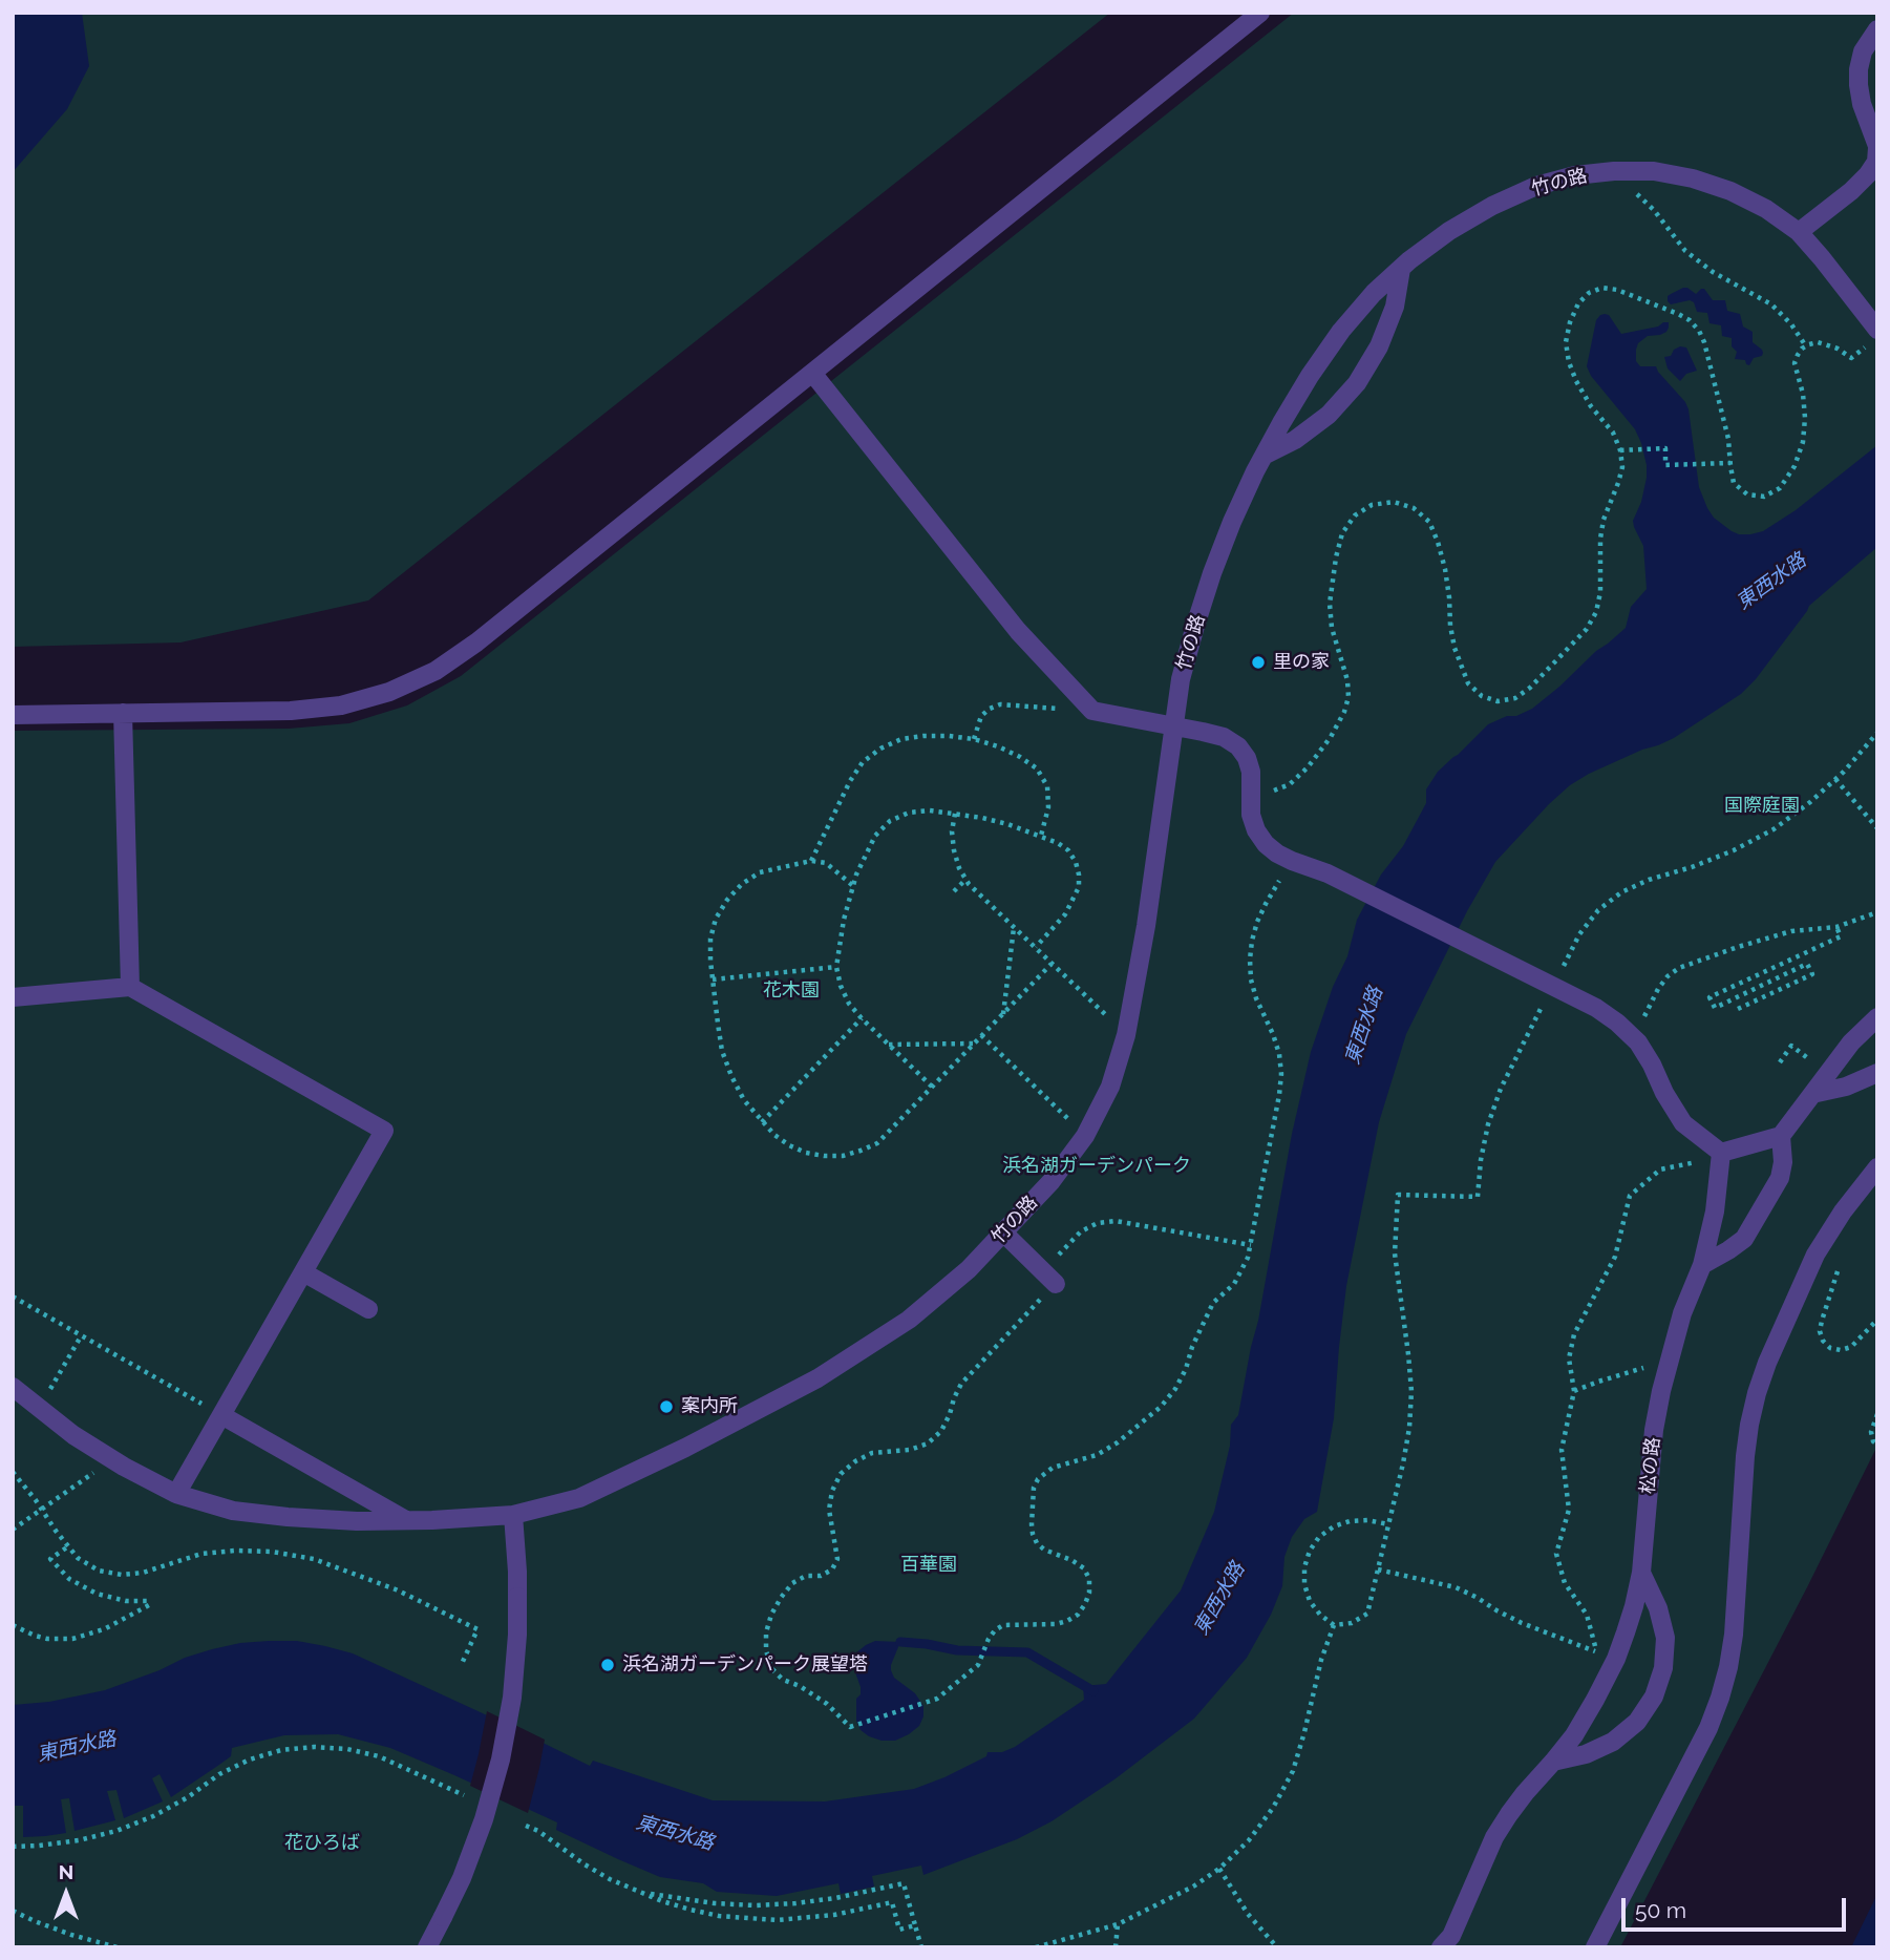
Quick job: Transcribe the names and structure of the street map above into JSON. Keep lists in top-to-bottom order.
{
  "streets": {
    "lane": ["竹の路", "松の路"]
  },
  "water": ["東西水路"],
  "parks": [
    "国際庭園",
    "花木園",
    "浜名湖ガーデンパーク",
    "百華園",
    "花ひろば"
  ],
  "places": ["里の家", "案内所", "浜名湖ガーデンパーク展望塔"],
  "scale_bar": "50 m",
  "north": "top"
}
